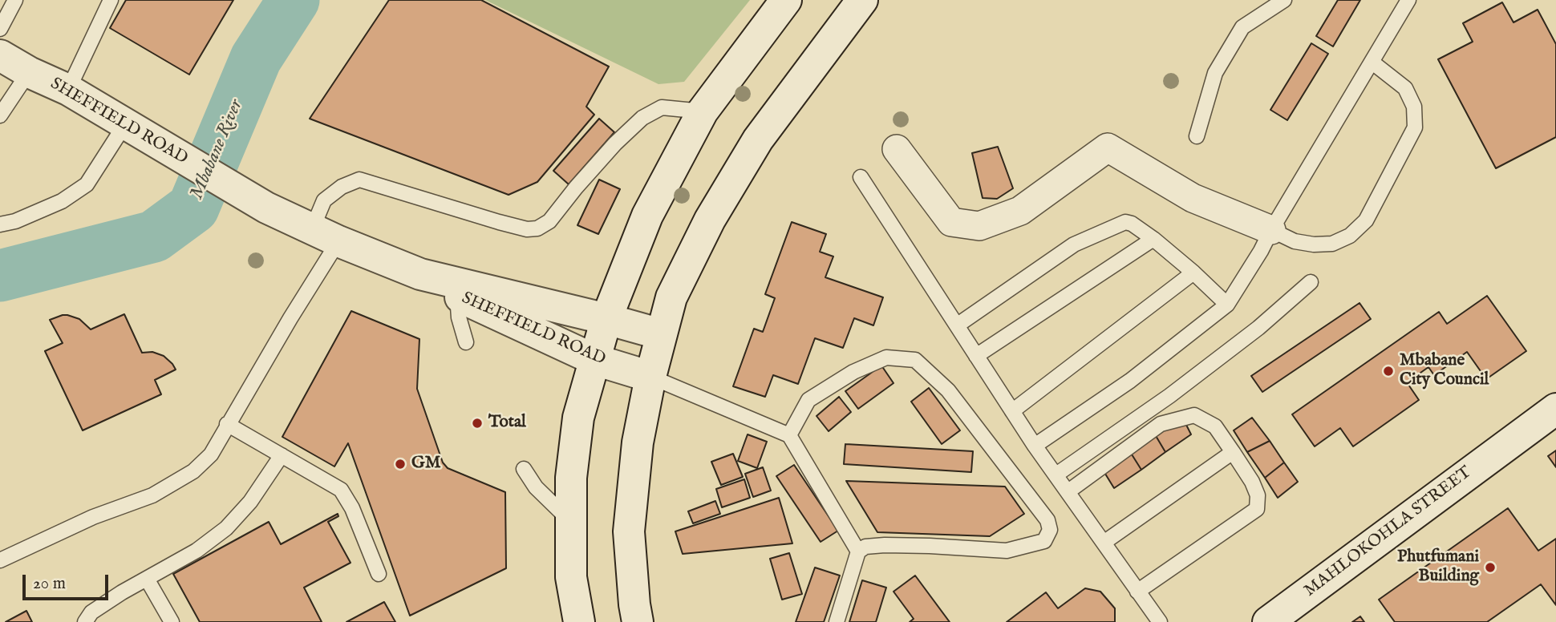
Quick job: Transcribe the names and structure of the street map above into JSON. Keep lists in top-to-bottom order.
{
  "streets": {
    "main road": ["SHEFFIELD ROAD", "MAHLOKOHLA STREET"]
  },
  "water": ["Mbabane River"],
  "places": [
    "Mbabane City Council",
    "Total",
    "GM",
    "Phutfumani Building"
  ],
  "scale_bar": "20 m"
}
